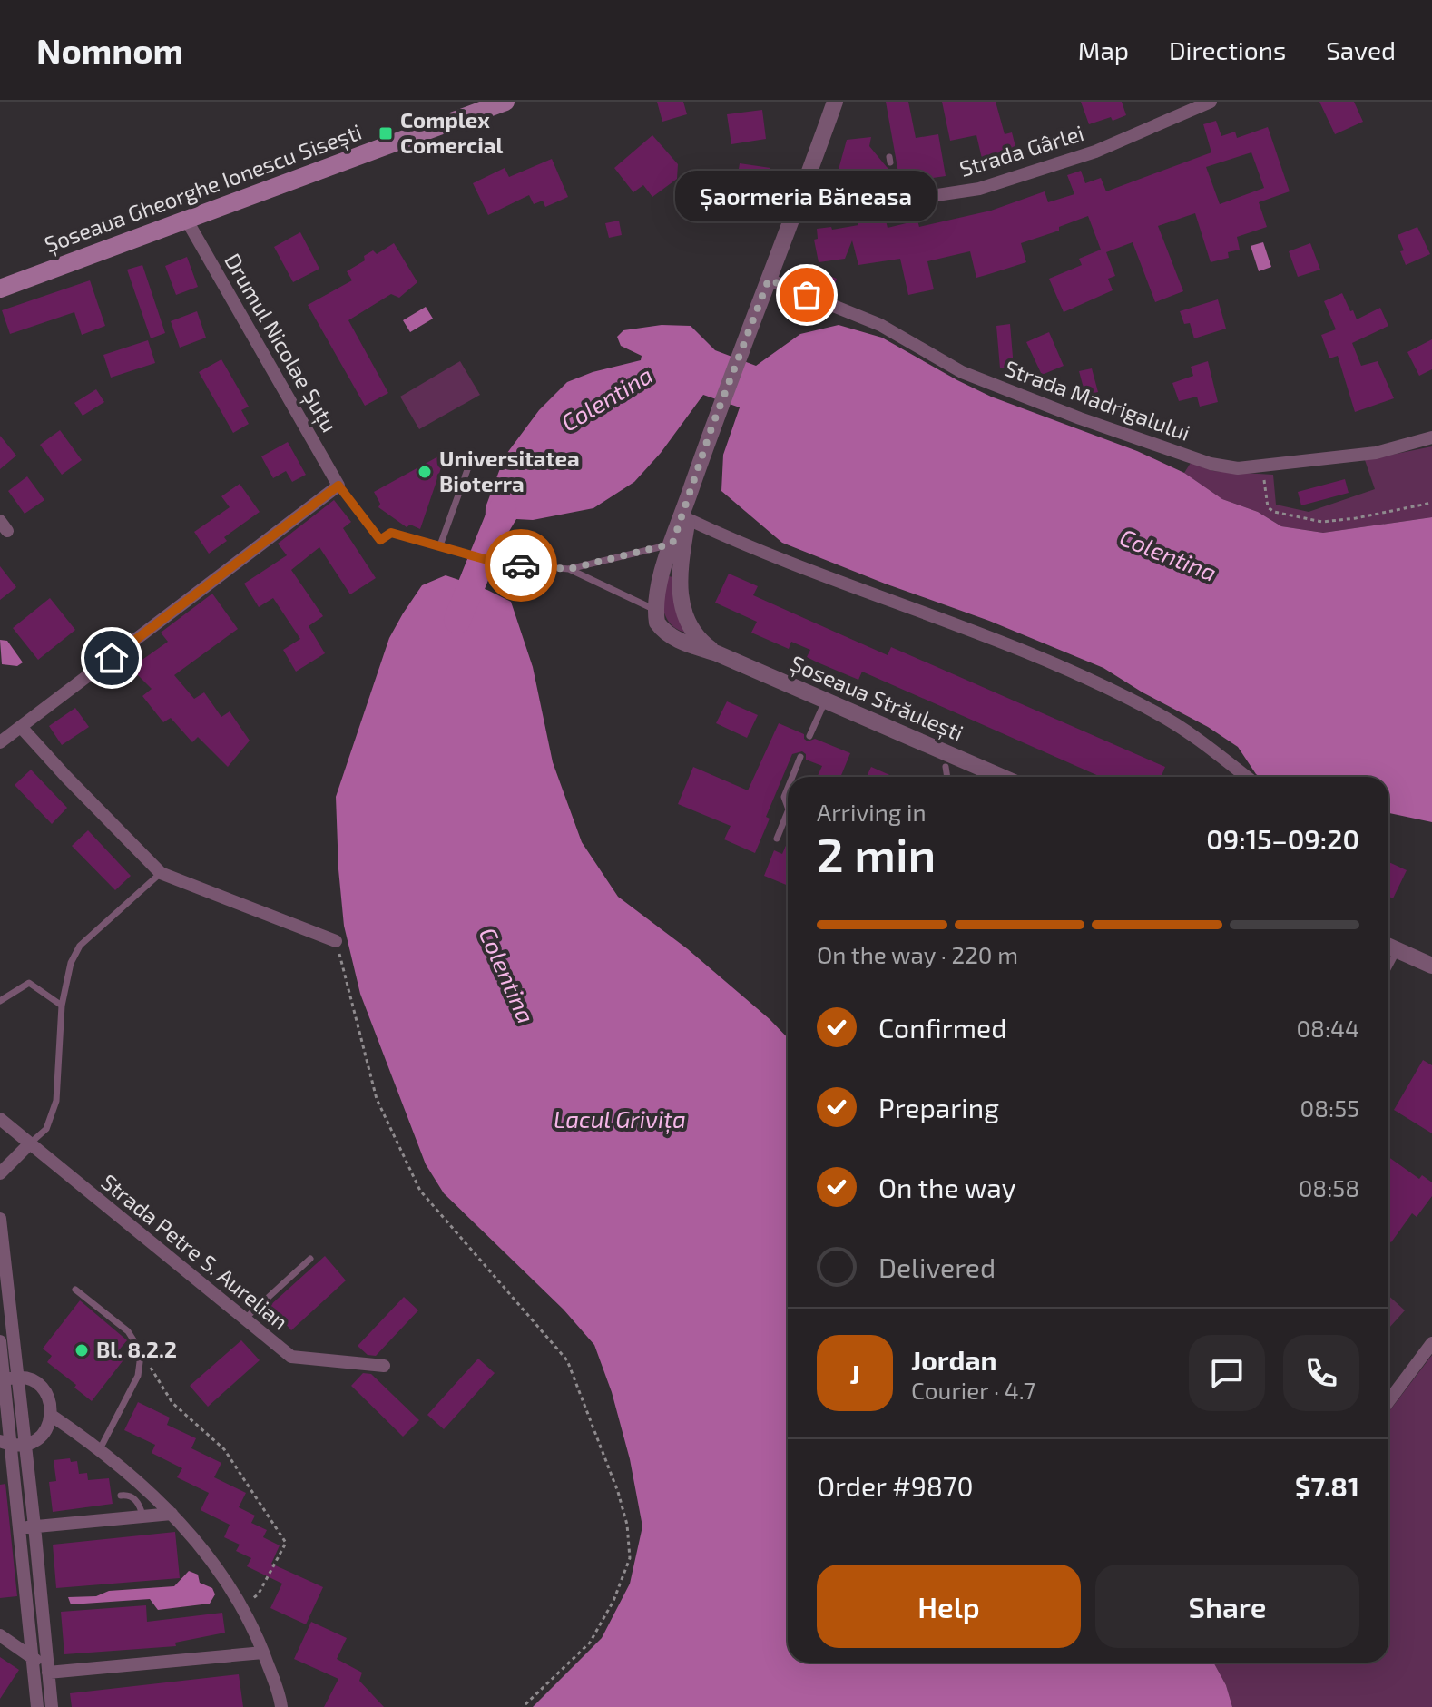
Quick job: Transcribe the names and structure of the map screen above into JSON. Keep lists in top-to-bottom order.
{
  "streets": {
    "main road": ["Șoseaua Gheorghe Ionescu Sisești"],
    "street": [
      "Strada Gârlei",
      "Drumul Nicolae Șuțu",
      "Strada Madrigalului",
      "Șoseaua Străulești",
      "Strada Petre S. Aurelian"
    ]
  },
  "crossings": [
    ["Șoseaua Gheorghe Ionescu Sisești", "Drumul Nicolae Șuțu"]
  ],
  "water": ["Colentina", "Lacul Grivița"],
  "places": {
    "transit": ["Complex Comercial"],
    "other": ["Șaormeria Băneasa", "Universitatea Bioterra", "Bl. 8.2.2"]
  },
  "page": {
    "header": "Nomnom",
    "nav": ["Map", "Directions", "Saved"],
    "bubble": "Șaormeria Băneasa",
    "heading": ["2 min", "Arriving in", "09:15–09:20"],
    "panel": [
      "Jordan",
      "Courier · 4.7",
      "Order #9870",
      "$7.81"
    ],
    "bar": "On the way · 220 m",
    "list": [
      ["Confirmed", "08:44"],
      ["Preparing", "08:55"],
      ["On the way", "08:58"],
      "Delivered"
    ],
    "round": "J",
    "buttons": ["Help", "Share"]
  }
}
